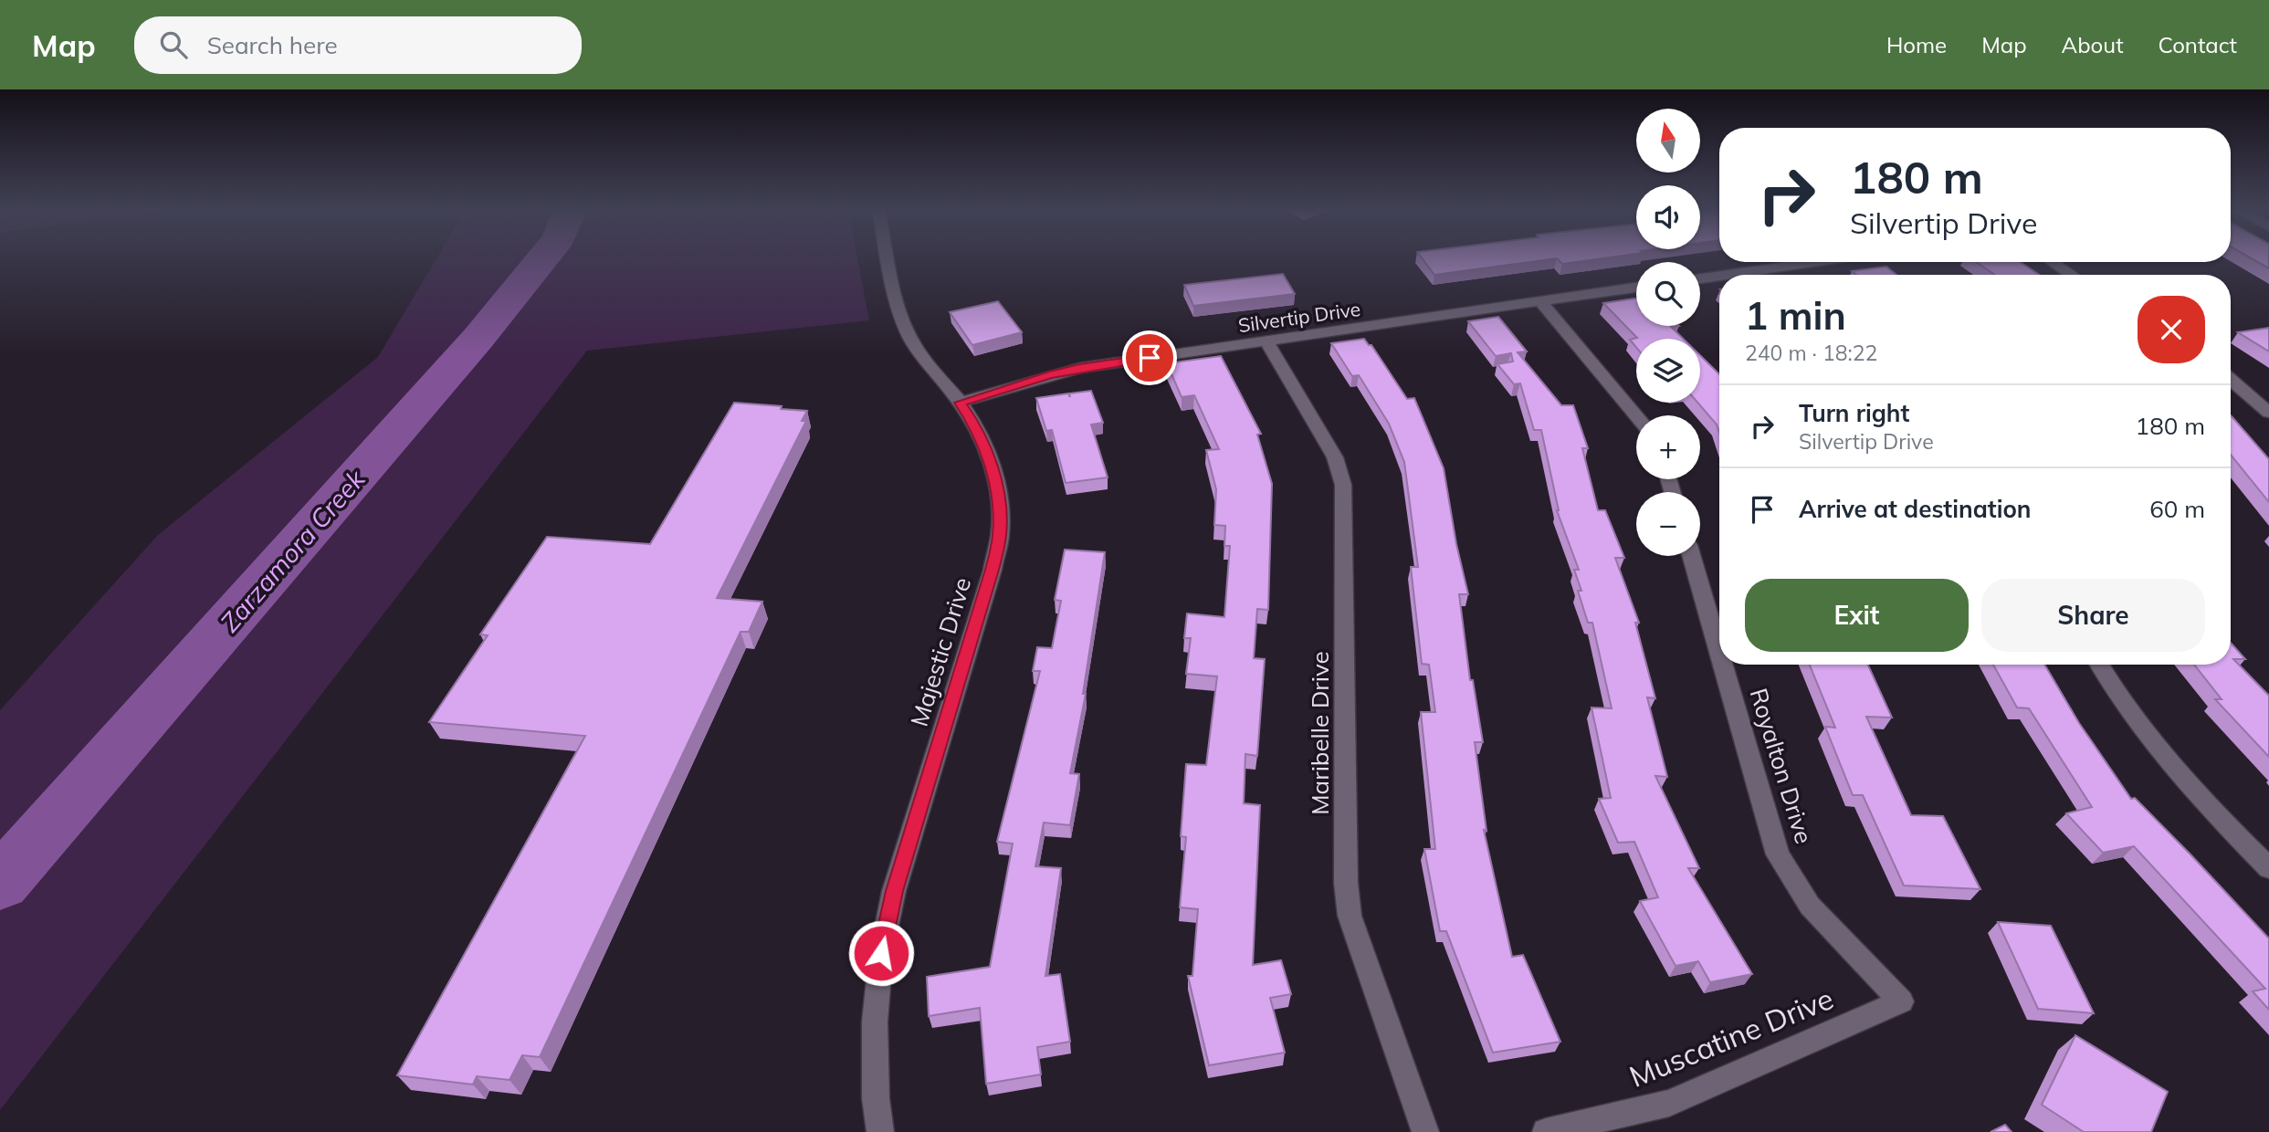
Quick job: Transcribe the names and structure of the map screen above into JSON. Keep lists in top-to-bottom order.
{
  "streets": {
    "street": [
      "Silvertip Drive",
      "Majestic Drive",
      "Maribelle Drive",
      "Royalton Drive",
      "Muscatine Drive"
    ]
  },
  "crossings": [
    ["Silvertip Drive", "Majestic Drive"],
    ["Silvertip Drive", "Maribelle Drive"],
    ["Royalton Drive", "Muscatine Drive"]
  ],
  "water": ["Zarzamora Creek"],
  "north": "top",
  "page": {
    "header": "Map",
    "search": "Search here",
    "nav": [
      "Home",
      "Map",
      "About",
      "Contact"
    ],
    "map_buttons": ["+", "−"],
    "turn": ["180 m", "Silvertip Drive"],
    "heading": ["1 min", "240 m · 18:22"],
    "list": [
      {
        "name": "Turn right",
        "note": "Silvertip Drive",
        "value": "180 m"
      },
      {
        "name": "Arrive at destination",
        "value": "60 m"
      }
    ],
    "buttons": ["Exit", "Share"]
  }
}
